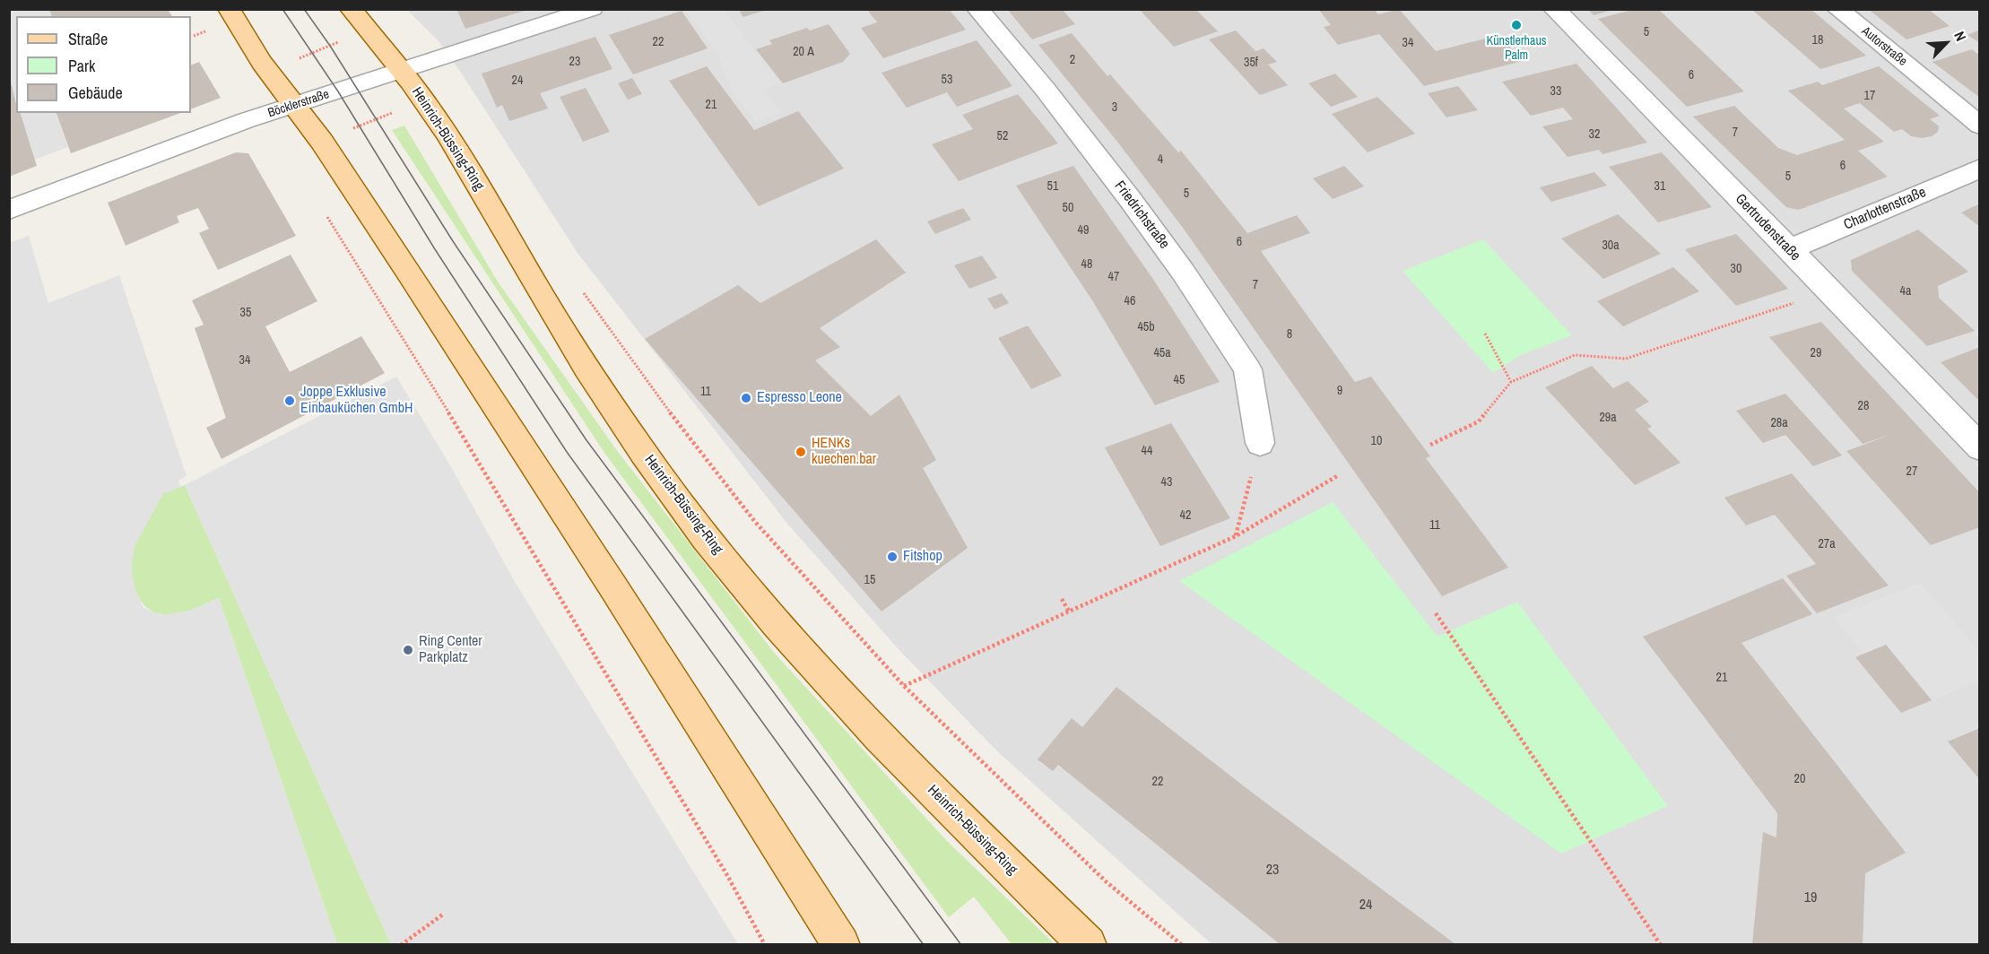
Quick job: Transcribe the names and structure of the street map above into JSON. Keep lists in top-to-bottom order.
{
  "streets": {
    "main road": ["Heinrich-Büssing-Ring"],
    "street": [
      "Autorstraße",
      "Böcklerstraße",
      "Charlottenstraße",
      "Friedrichstraße",
      "Gertrudenstraße"
    ]
  },
  "crossings": [
    ["Böcklerstraße", "Heinrich-Büssing-Ring"],
    ["Charlottenstraße", "Gertrudenstraße"]
  ],
  "places": [
    "Künstlerhaus Palm",
    "Espresso Leone",
    "Joppe Exklusive Einbauküchen GmbH",
    "HENKs kuechen.bar",
    "Fitshop",
    "Ring Center Parkplatz"
  ],
  "house_numbers": [
    "5",
    "18",
    "22",
    "34",
    "20 A",
    "2",
    "23",
    "35f",
    "6",
    "53",
    "24",
    "33",
    "17",
    "21",
    "3",
    "7",
    "32",
    "52",
    "4",
    "6",
    "5",
    "51",
    "31",
    "5",
    "50",
    "49",
    "6",
    "30a",
    "48",
    "30",
    "47",
    "7",
    "4a",
    "46",
    "35",
    "45b",
    "8",
    "45a",
    "29",
    "34",
    "45",
    "9",
    "11",
    "28",
    "29a",
    "28a",
    "10",
    "44",
    "27",
    "43",
    "42",
    "11",
    "27a",
    "15",
    "21",
    "20",
    "22",
    "23",
    "19",
    "24"
  ],
  "legend": ["Straße", "Park", "Gebäude"],
  "north": "top right"
}
